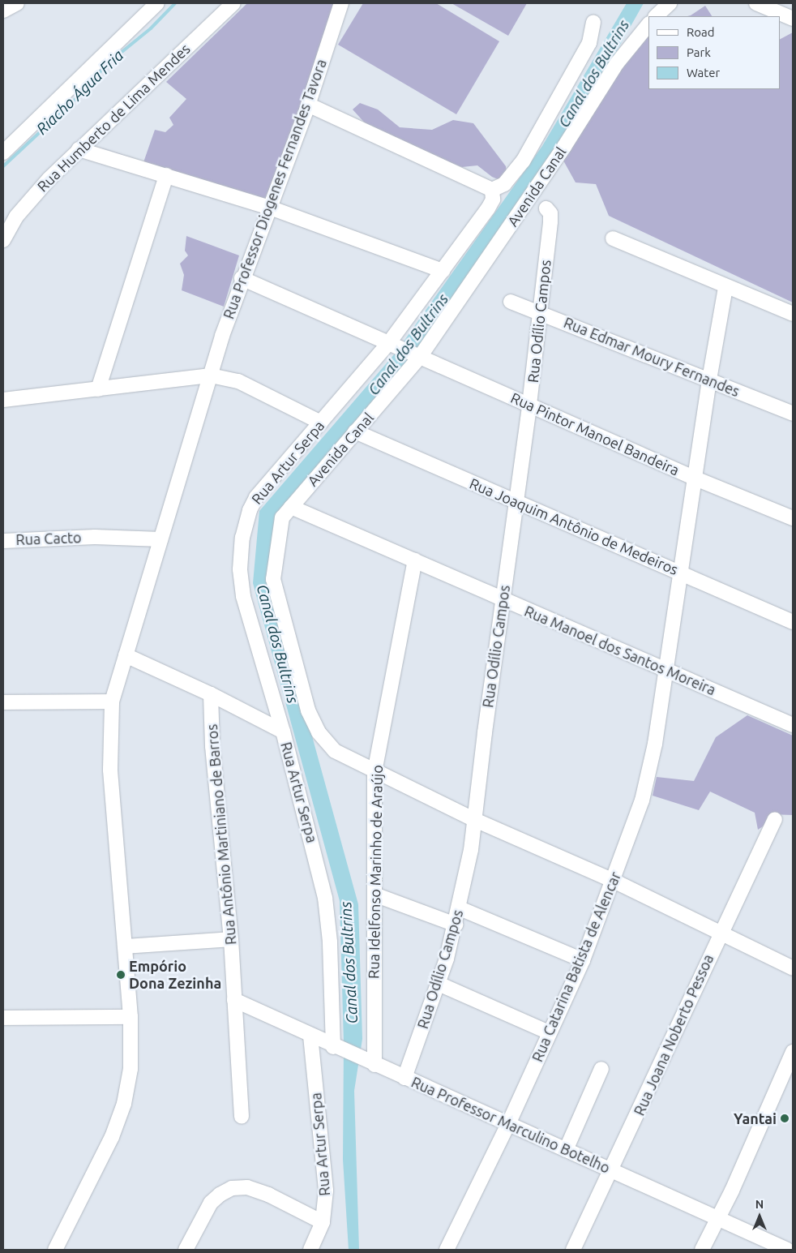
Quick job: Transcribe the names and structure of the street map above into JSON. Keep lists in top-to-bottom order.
{
  "streets": {
    "street": [
      "Rua Humberto de Lima Mendes",
      "Avenida Canal",
      "Rua Professor Diogenes Fernandes Tavora",
      "Rua Odílio Campos",
      "Rua Edmar Moury Fernandes",
      "Rua Pintor Manoel Bandeira",
      "Rua Artur Serpa",
      "Rua Joaquim Antônio de Medeiros",
      "Rua Cacto",
      "Rua Manoel dos Santos Moreira",
      "Rua Antônio Martiniano de Barros",
      "Rua Idelfonso Marinho de Araújo",
      "Rua Catarina Batista de Alencar",
      "Rua Joana Noberto Pessoa",
      "Rua Professor Marculino Botelho"
    ]
  },
  "crossings": [
    ["Avenida Canal", "Rua Pintor Manoel Bandeira"],
    ["Avenida Canal", "Rua Joaquim Antônio de Medeiros"],
    ["Avenida Canal", "Rua Manoel dos Santos Moreira"],
    ["Avenida Canal", "Rua Idelfonso Marinho de Araújo"],
    ["Rua Professor Diogenes Fernandes Tavora", "Rua Pintor Manoel Bandeira"],
    ["Rua Professor Diogenes Fernandes Tavora", "Rua Cacto"],
    ["Rua Odílio Campos", "Rua Edmar Moury Fernandes"],
    ["Rua Odílio Campos", "Rua Pintor Manoel Bandeira"],
    ["Rua Odílio Campos", "Rua Joaquim Antônio de Medeiros"],
    ["Rua Odílio Campos", "Rua Manoel dos Santos Moreira"],
    ["Rua Odílio Campos", "Rua Professor Marculino Botelho"],
    ["Rua Edmar Moury Fernandes", "Rua Catarina Batista de Alencar"],
    ["Rua Pintor Manoel Bandeira", "Rua Artur Serpa"],
    ["Rua Pintor Manoel Bandeira", "Rua Catarina Batista de Alencar"],
    ["Rua Artur Serpa", "Rua Professor Marculino Botelho"],
    ["Rua Joaquim Antônio de Medeiros", "Rua Catarina Batista de Alencar"],
    ["Rua Manoel dos Santos Moreira", "Rua Idelfonso Marinho de Araújo"],
    ["Rua Manoel dos Santos Moreira", "Rua Catarina Batista de Alencar"],
    ["Rua Antônio Martiniano de Barros", "Rua Professor Marculino Botelho"],
    ["Rua Idelfonso Marinho de Araújo", "Rua Professor Marculino Botelho"],
    ["Rua Catarina Batista de Alencar", "Rua Professor Marculino Botelho"],
    ["Rua Joana Noberto Pessoa", "Rua Professor Marculino Botelho"]
  ],
  "water": ["Canal dos Bultrins", "Riacho Água Fria"],
  "places": ["Empório Dona Zezinha", "Yantai"],
  "legend": ["Road", "Park", "Water"],
  "north": "top"
}
